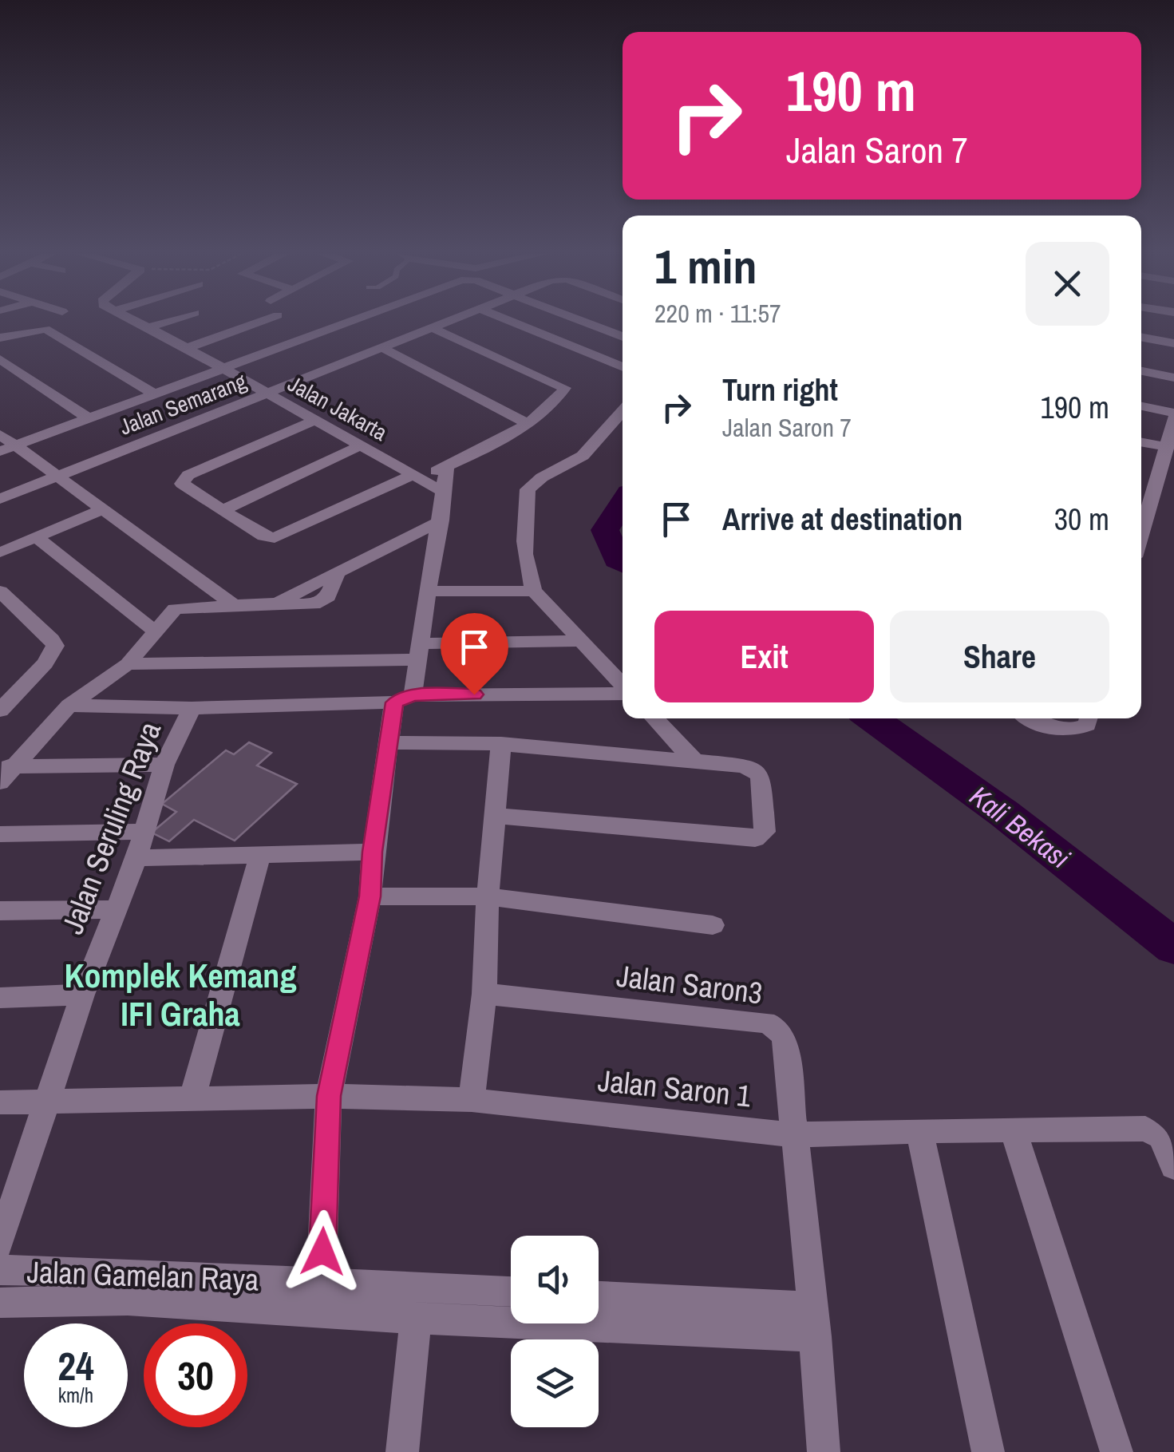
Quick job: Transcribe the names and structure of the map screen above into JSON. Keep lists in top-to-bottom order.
{
  "streets": {
    "street": [
      "Jalan Semarang",
      "Jalan Jakarta",
      "Jalan Seruling Raya",
      "Jalan Saron3",
      "Jalan Saron 1",
      "Jalan Gamelan Raya"
    ]
  },
  "crossings": [
    ["Jalan Semarang", "Jalan Jakarta"],
    ["Jalan Seruling Raya", "Jalan Saron 1"],
    ["Jalan Saron3", "Jalan Saron 1"],
    ["Jalan Saron3", "Jalan Gamelan Raya"]
  ],
  "districts": ["Komplek Kemang IFI Graha"],
  "water": ["Kali Bekasi"],
  "page": {
    "turn": ["190 m", "Jalan Saron 7"],
    "heading": ["1 min", "220 m · 11:57"],
    "list": [
      {
        "name": "Turn right",
        "note": "Jalan Saron 7",
        "value": "190 m"
      },
      {
        "name": "Arrive at destination",
        "value": "30 m"
      }
    ],
    "buttons": ["Exit", "Share"],
    "speed": "24 km/h",
    "limit": "30"
  }
}
